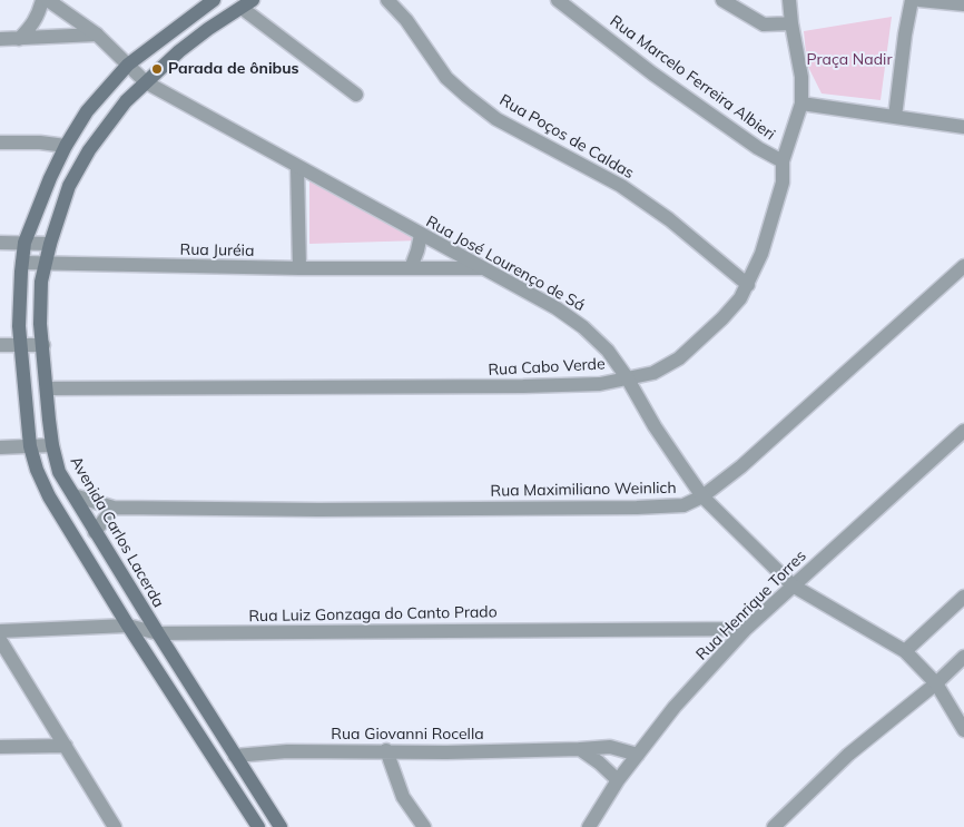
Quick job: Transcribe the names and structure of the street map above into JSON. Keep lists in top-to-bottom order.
{
  "streets": {
    "main road": ["Avenida Carlos Lacerda"],
    "street": [
      "Rua Marcelo Ferreira Albieri",
      "Rua Poços de Caldas",
      "Rua Juréia",
      "Rua José Lourenço de Sá",
      "Rua Cabo Verde",
      "Rua Maximiliano Weinlich",
      "Rua Henrique Torres",
      "Rua Luiz Gonzaga do Canto Prado",
      "Rua Giovanni Rocella"
    ]
  },
  "crossings": [
    ["Rua Marcelo Ferreira Albieri", "Rua Cabo Verde"],
    ["Rua Poços de Caldas", "Rua Cabo Verde"],
    ["Rua Juréia", "Rua José Lourenço de Sá"],
    ["Rua Juréia", "Avenida Carlos Lacerda"],
    ["Rua José Lourenço de Sá", "Rua Cabo Verde"],
    ["Rua José Lourenço de Sá", "Rua Maximiliano Weinlich"],
    ["Rua José Lourenço de Sá", "Avenida Carlos Lacerda"],
    ["Rua José Lourenço de Sá", "Rua Henrique Torres"],
    ["Rua Cabo Verde", "Avenida Carlos Lacerda"],
    ["Rua Maximiliano Weinlich", "Avenida Carlos Lacerda"],
    ["Avenida Carlos Lacerda", "Rua Luiz Gonzaga do Canto Prado"],
    ["Avenida Carlos Lacerda", "Rua Giovanni Rocella"],
    ["Rua Henrique Torres", "Rua Luiz Gonzaga do Canto Prado"],
    ["Rua Henrique Torres", "Rua Giovanni Rocella"]
  ],
  "parks": ["Praça Nadir"],
  "places": ["Parada de ônibus"]
}
